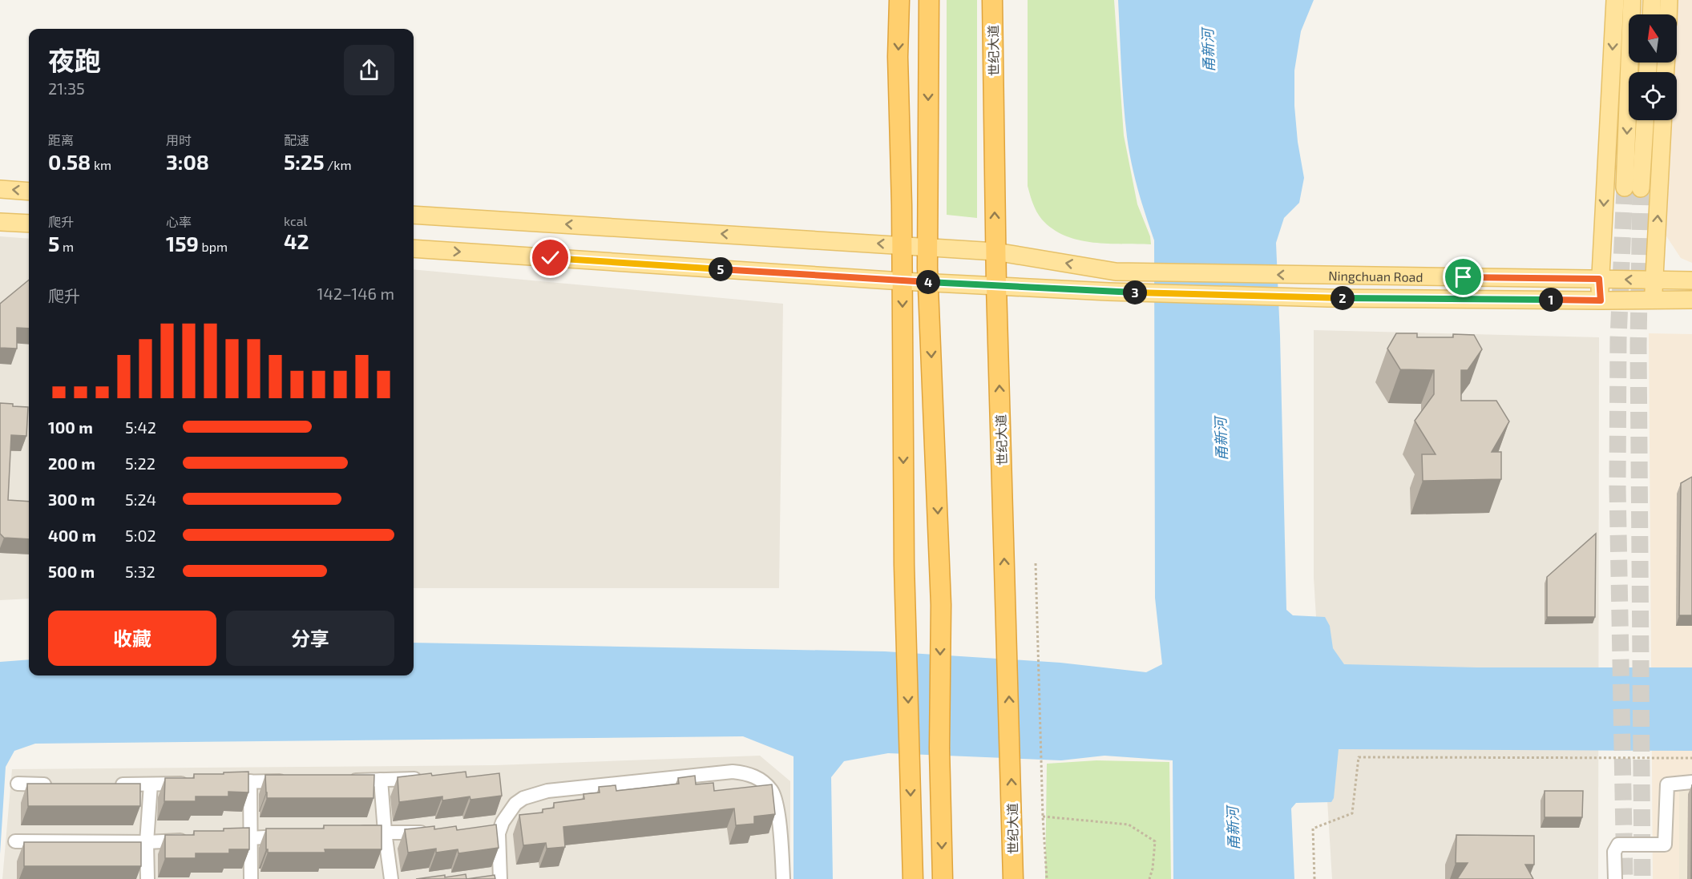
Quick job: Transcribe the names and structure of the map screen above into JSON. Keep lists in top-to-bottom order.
{
  "streets": {
    "highway": ["世纪大道"],
    "main road": ["Ningchuan Road"]
  },
  "crossings": [
    ["世纪大道", "Ningchuan Road"]
  ],
  "water": ["甬新河"],
  "north": "top",
  "page": {
    "heading": ["夜跑", "21:35"],
    "stats": [
      ["距离", "0.58 km"],
      ["用时", "3:08"],
      ["配速", "5:25 /km"],
      ["爬升", "5 m"],
      ["心率", "159 bpm"],
      ["kcal", "42"]
    ],
    "pins": [
      "5",
      "4",
      "3",
      "2",
      "1"
    ],
    "chart": ["爬升", "142–146 m"],
    "list": [
      {
        "name": "100 m",
        "note": "5:42"
      },
      {
        "name": "200 m",
        "note": "5:22"
      },
      {
        "name": "300 m",
        "note": "5:24"
      },
      {
        "name": "400 m",
        "note": "5:02"
      },
      {
        "name": "500 m",
        "note": "5:32"
      }
    ],
    "buttons": ["收藏", "分享"]
  }
}
